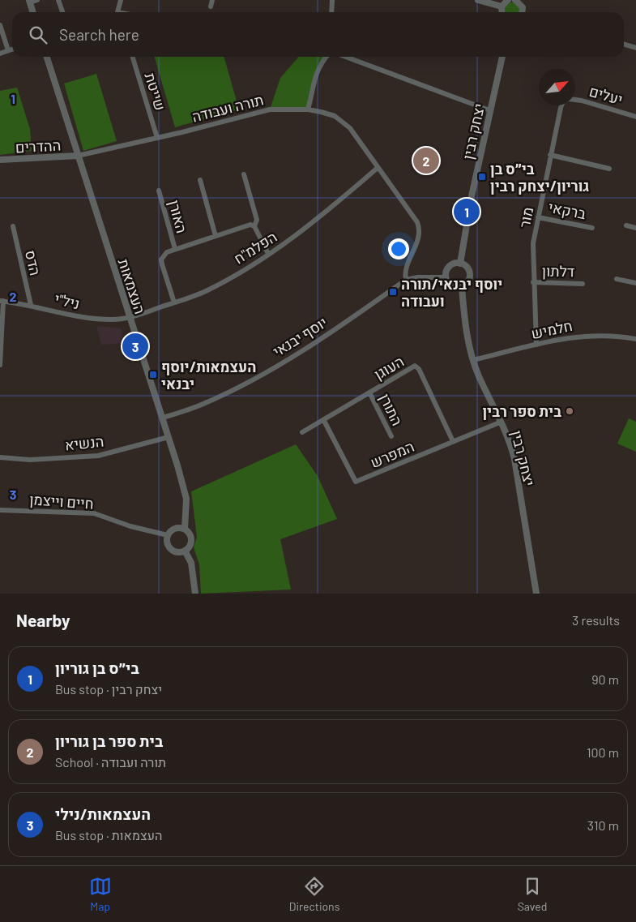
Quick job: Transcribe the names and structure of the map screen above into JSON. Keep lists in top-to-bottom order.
{
  "streets": {
    "street": [
      "שייטת",
      "יעלים",
      "תורה ועבודה",
      "יצחק רבין",
      "ההדרים",
      "ברקאי",
      "האורן",
      "מור",
      "הפלמ\"ח",
      "הדס",
      "דלתון",
      "העצמאות",
      "ניל\"י",
      "חלמיש",
      "יוסף יבנאי",
      "העוגן",
      "התורן",
      "הנשיא",
      "המפרש",
      "חיים וייצמן"
    ]
  },
  "crossings": [
    ["שייטת", "תורה ועבודה"],
    ["תורה ועבודה", "ההדרים"],
    ["תורה ועבודה", "הפלמ\"ח"],
    ["תורה ועבודה", "העצמאות"],
    ["תורה ועבודה", "יוסף יבנאי"],
    ["יצחק רבין", "חלמיש"],
    ["יצחק רבין", "יוסף יבנאי"],
    ["יצחק רבין", "המפרש"],
    ["ההדרים", "העצמאות"],
    ["ברקאי", "מור"],
    ["האורן", "הפלמ\"ח"],
    ["מור", "דלתון"],
    ["מור", "חלמיש"],
    ["הפלמ\"ח", "העצמאות"],
    ["הפלמ\"ח", "ניל\"י"],
    ["הדס", "ניל\"י"],
    ["העצמאות", "ניל\"י"],
    ["העצמאות", "יוסף יבנאי"],
    ["העצמאות", "הנשיא"],
    ["העצמאות", "חיים וייצמן"],
    ["העוגן", "התורן"],
    ["העוגן", "המפרש"]
  ],
  "places": {
    "transit": ["בי״ס בן גוריון/יצחק רבין", "יוסף יבנאי/תורה ועבודה", "העצמאות/יוסף יבנאי"],
    "other": ["בית ספר רבין"]
  },
  "north": "top right",
  "page": {
    "search": "Search here",
    "pins": ["2", "1", "3"],
    "heading": ["Nearby", "3 results"],
    "list": [
      {
        "mark": "1",
        "name": "בי״ס בן גוריון",
        "note": "Bus stop · יצחק רבין",
        "value": "90 m"
      },
      {
        "mark": "2",
        "name": "בית ספר בן גוריון",
        "note": "School · תורה ועבודה",
        "value": "100 m"
      },
      {
        "mark": "3",
        "name": "העצמאות/נילי",
        "note": "Bus stop · העצמאות",
        "value": "310 m"
      }
    ],
    "nav": ["Map", "Directions", "Saved"]
  },
  "grid": {
    "rows": ["1", "2", "3"]
  }
}
